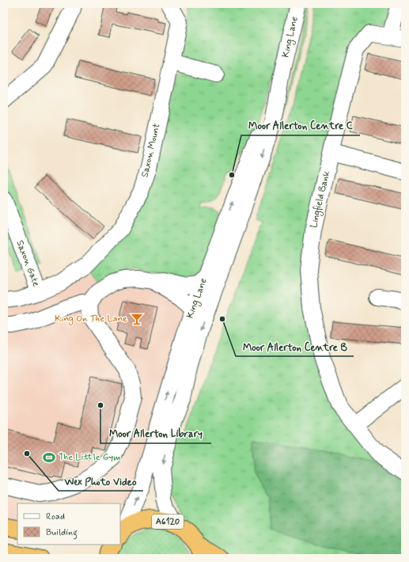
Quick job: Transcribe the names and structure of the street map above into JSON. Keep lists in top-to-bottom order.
{
  "streets": {
    "highway": ["A6120"],
    "street": [
      "King Lane",
      "Saxon Mount",
      "Lingfield Bank",
      "Saxon Gate"
    ]
  },
  "crossings": [
    ["King Lane", "A6120"],
    ["Saxon Mount", "Saxon Gate"]
  ],
  "places": {
    "other": [
      "Moor Allerton Centre C",
      "Moor Allerton Centre B",
      "Moor Allerton Library",
      "Wex Photo Video"
    ],
    "bar": ["King On The Lane"],
    "sports": ["The Little Gym"]
  },
  "legend": ["Road", "Building"]
}
